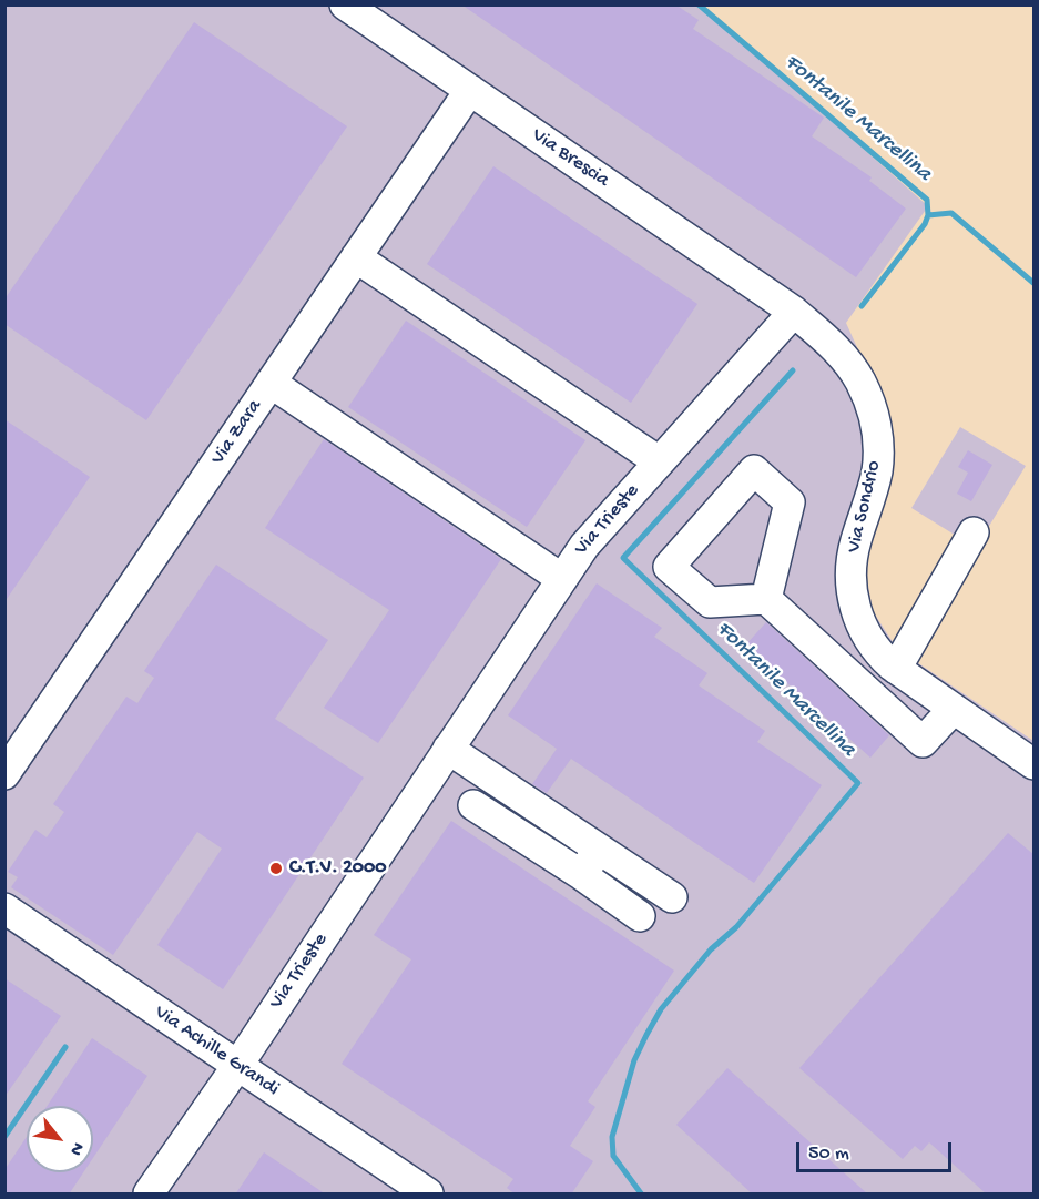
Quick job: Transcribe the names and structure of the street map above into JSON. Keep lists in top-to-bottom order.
{
  "streets": {
    "street": [
      "Via Brescia",
      "Via Zara",
      "Via Sondrio",
      "Via Trieste",
      "Via Achille Grandi"
    ]
  },
  "crossings": [
    ["Via Brescia", "Via Zara"],
    ["Via Brescia", "Via Sondrio"],
    ["Via Brescia", "Via Trieste"],
    ["Via Sondrio", "Via Trieste"],
    ["Via Trieste", "Via Achille Grandi"]
  ],
  "water": ["Fontanile Marcellina"],
  "places": ["C.T.V. 2000"],
  "scale_bar": "50 m",
  "north": "bottom right"
}
